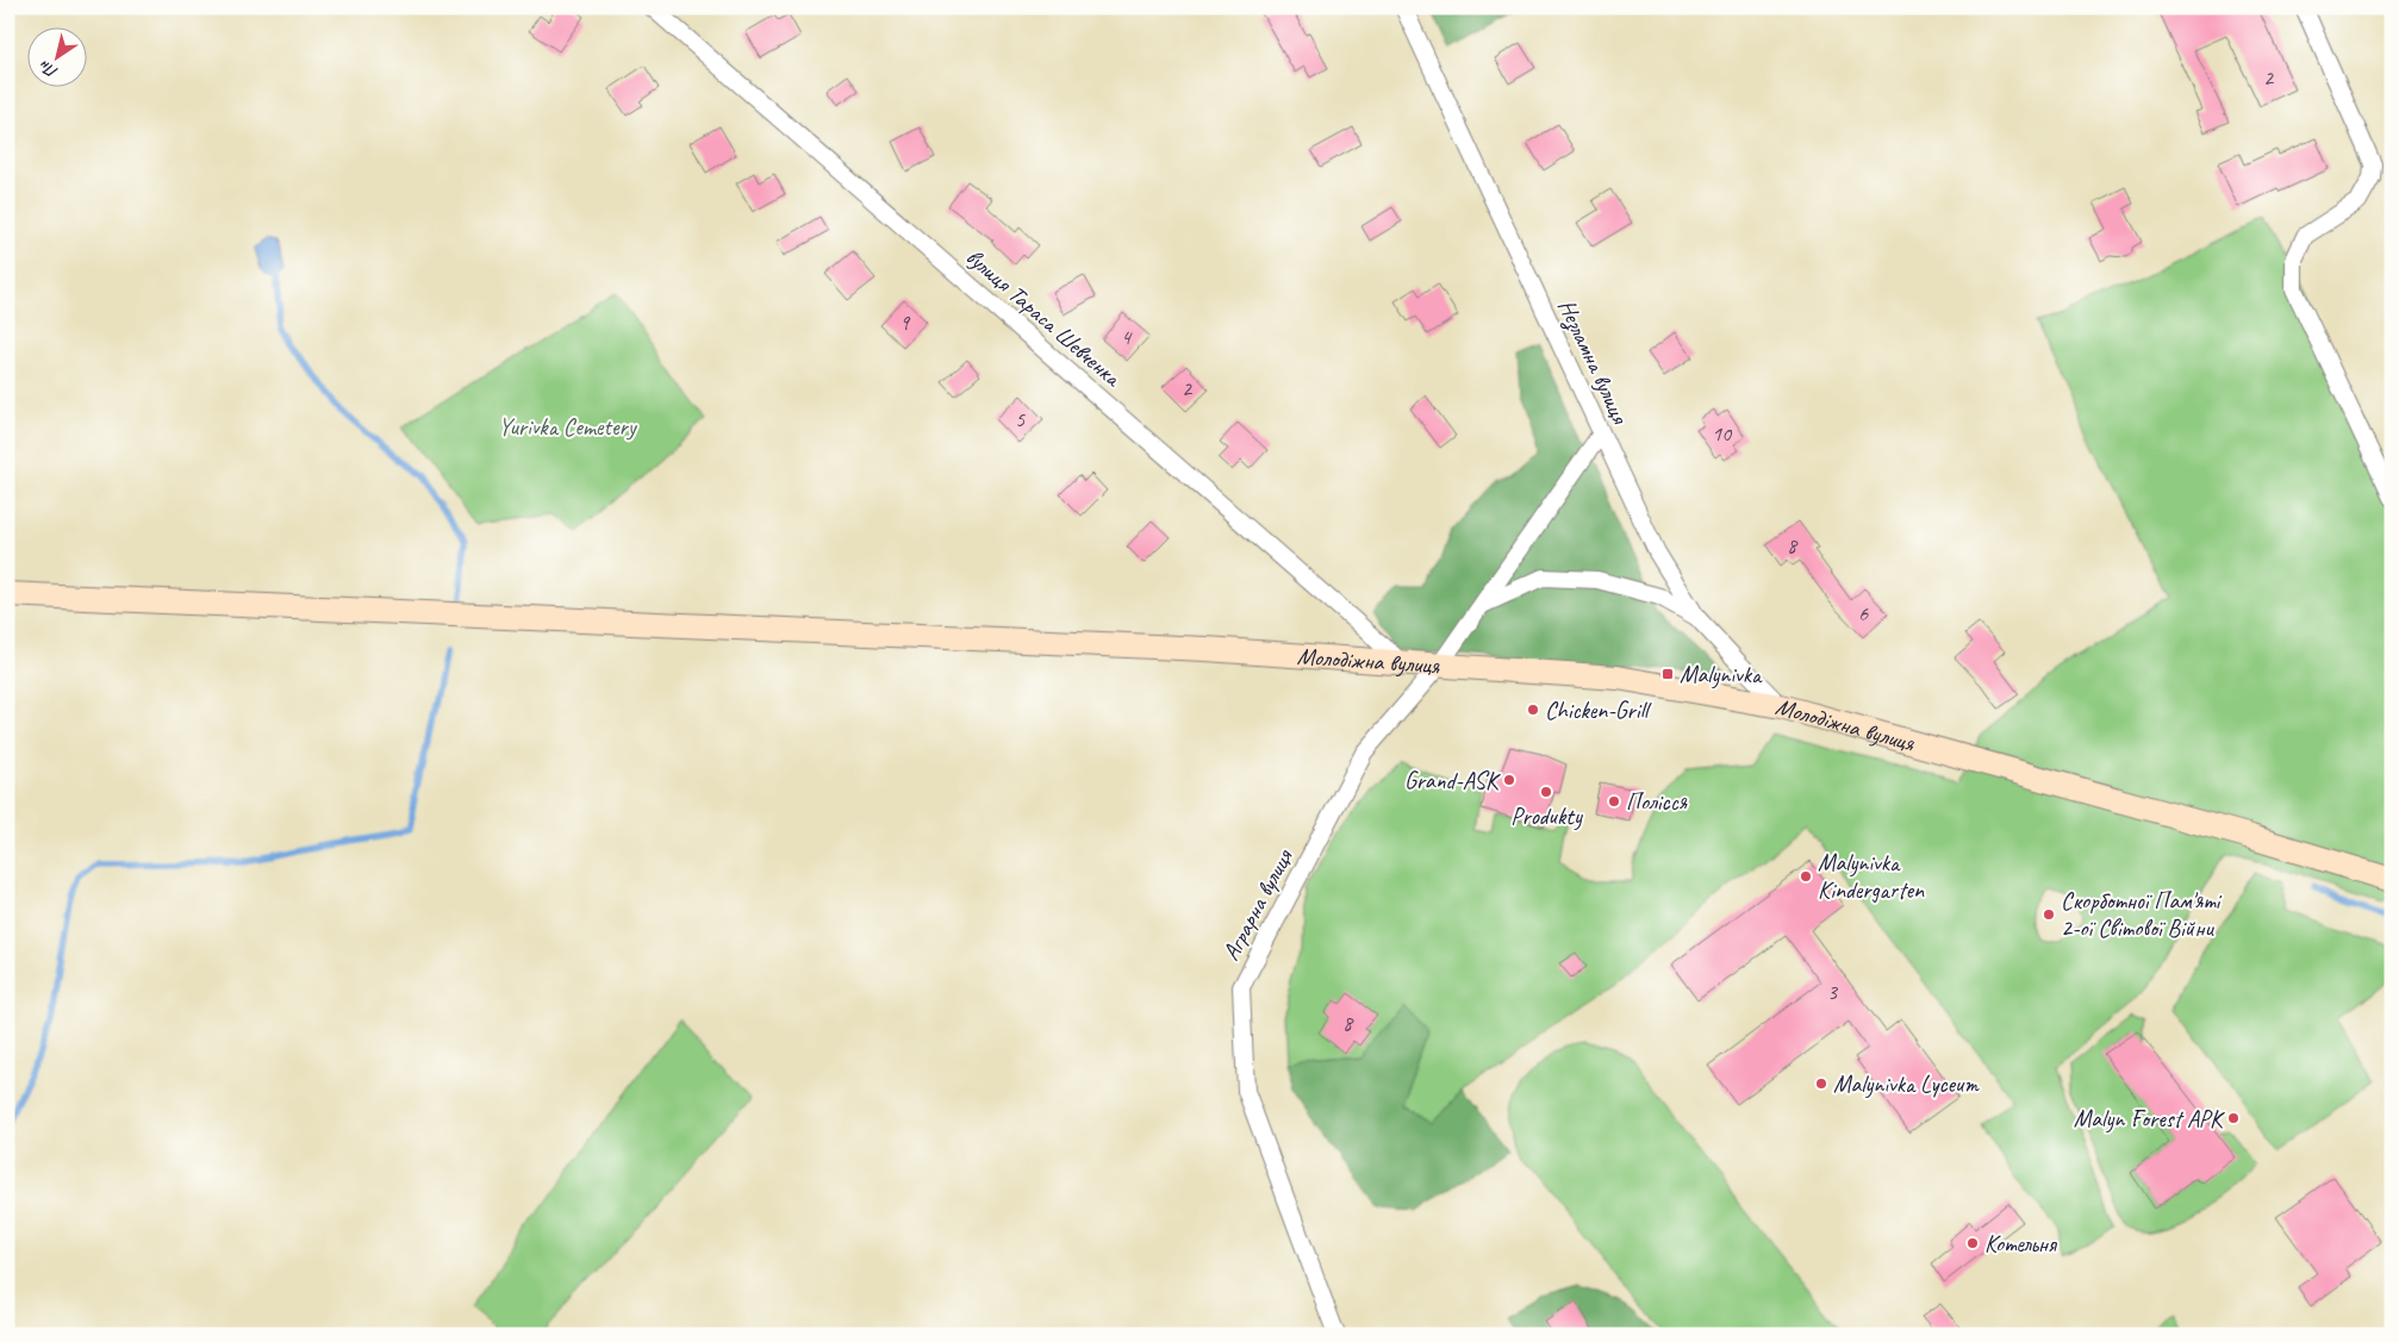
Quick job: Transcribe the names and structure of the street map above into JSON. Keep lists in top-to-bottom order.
{
  "streets": {
    "street": [
      "вулиця Тараса Шевченка",
      "Незламна вулиця",
      "Молодіжна вулиця",
      "Аграрна вулиця"
    ]
  },
  "crossings": [
    ["вулиця Тараса Шевченка", "Молодіжна вулиця"],
    ["Незламна вулиця", "Молодіжна вулиця"],
    ["Незламна вулиця", "Аграрна вулиця"],
    ["Молодіжна вулиця", "Аграрна вулиця"]
  ],
  "parks": ["Yurivka Cemetery"],
  "places": {
    "transit": ["Malynivka"],
    "other": [
      "Chicken-Grill",
      "Grand-ASK",
      "Produkty",
      "Полісся",
      "Malynivka Kindergarten",
      "Скорботної Пам'яті 2-ої Світової Війни",
      "Malynivka Lyceum",
      "Malyn Forest APK",
      "Котельня"
    ]
  },
  "house_numbers": [
    "2",
    "9",
    "4",
    "2",
    "5",
    "10",
    "8",
    "6",
    "3",
    "8"
  ],
  "north": "bottom left"
}
